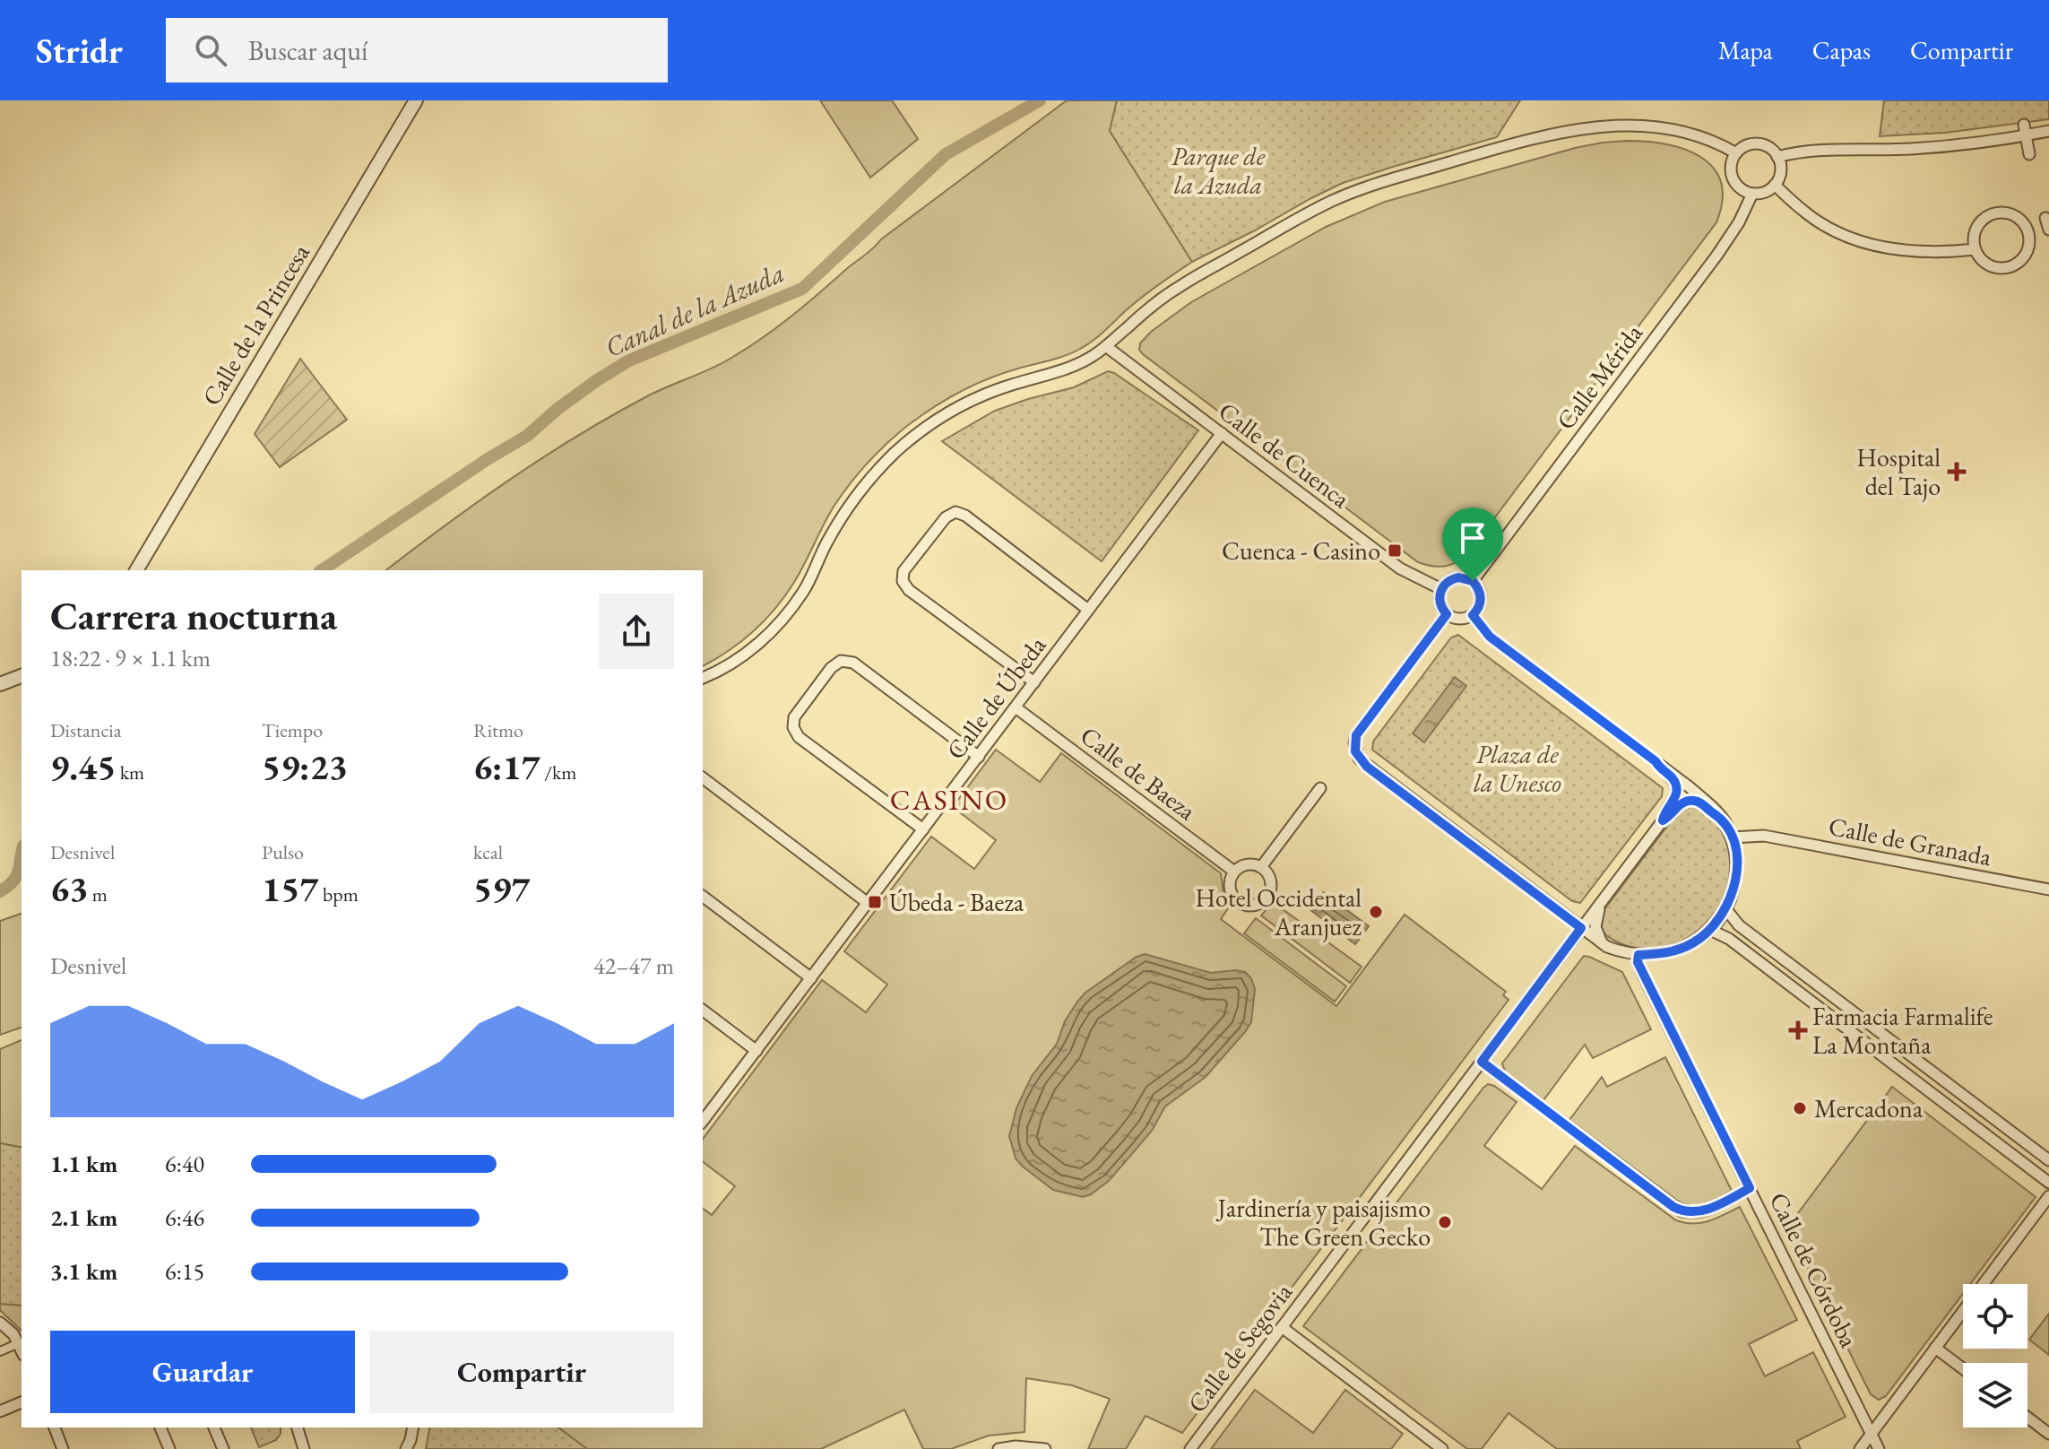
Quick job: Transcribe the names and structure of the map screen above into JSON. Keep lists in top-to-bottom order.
{
  "streets": {
    "street": [
      "Calle de la Princesa",
      "Calle Mérida",
      "Calle de Cuenca",
      "Calle de Úbeda",
      "Calle de Baeza",
      "Calle de Granada",
      "Calle de Córdoba",
      "Calle de Segovia"
    ]
  },
  "crossings": [
    ["Calle Mérida", "Calle de Cuenca"],
    ["Calle de Cuenca", "Calle de Úbeda"],
    ["Calle de Úbeda", "Calle de Baeza"],
    ["Calle de Granada", "Calle de Córdoba"]
  ],
  "districts": ["CASINO"],
  "water": ["Canal de la Azuda"],
  "parks": ["Parque de la Azuda", "Plaza de la Unesco"],
  "places": {
    "health": ["Hospital del Tajo", "Farmacia Farmalife La Montaña"],
    "transit": ["Cuenca - Casino", "Úbeda - Baeza"],
    "other": ["Hotel Occidental Aranjuez", "Mercadona", "Jardinería y paisajismo The Green Gecko"]
  },
  "page": {
    "header": "Stridr",
    "search": "Buscar aquí",
    "nav": ["Mapa", "Capas", "Compartir"],
    "heading": ["Carrera nocturna", "18:22 · 9 × 1.1 km"],
    "stats": [
      ["Distancia", "9.45 km"],
      ["Tiempo", "59:23"],
      ["Ritmo", "6:17 /km"],
      ["Desnivel", "63 m"],
      ["Pulso", "157 bpm"],
      ["kcal", "597"]
    ],
    "chart": ["Desnivel", "42–47 m"],
    "list": [
      {
        "name": "1.1 km",
        "note": "6:40"
      },
      {
        "name": "2.1 km",
        "note": "6:46"
      },
      {
        "name": "3.1 km",
        "note": "6:15"
      }
    ],
    "buttons": ["Guardar", "Compartir"]
  }
}
